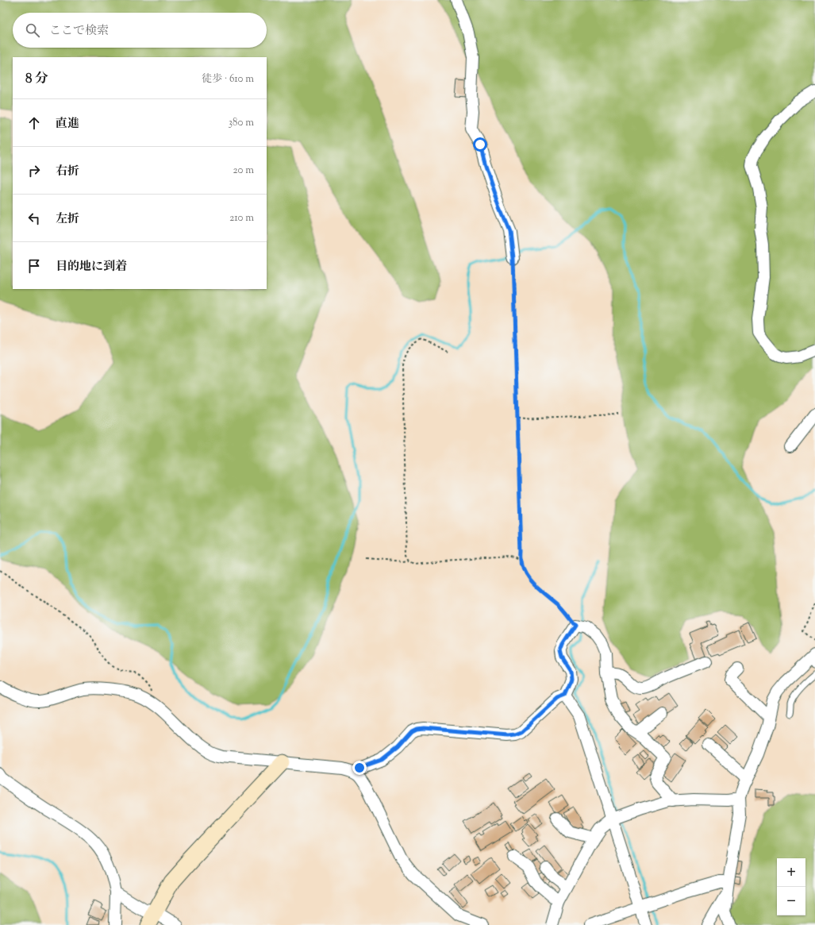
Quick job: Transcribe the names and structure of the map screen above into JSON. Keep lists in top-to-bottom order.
{
  "page": {
    "search": "ここで検索",
    "heading": ["8 分", "徒歩 · 610 m"],
    "list": [
      ["直進", "380 m"],
      ["右折", "20 m"],
      ["左折", "210 m"],
      "目的地に到着"
    ],
    "map_buttons": ["+", "−"]
  }
}
